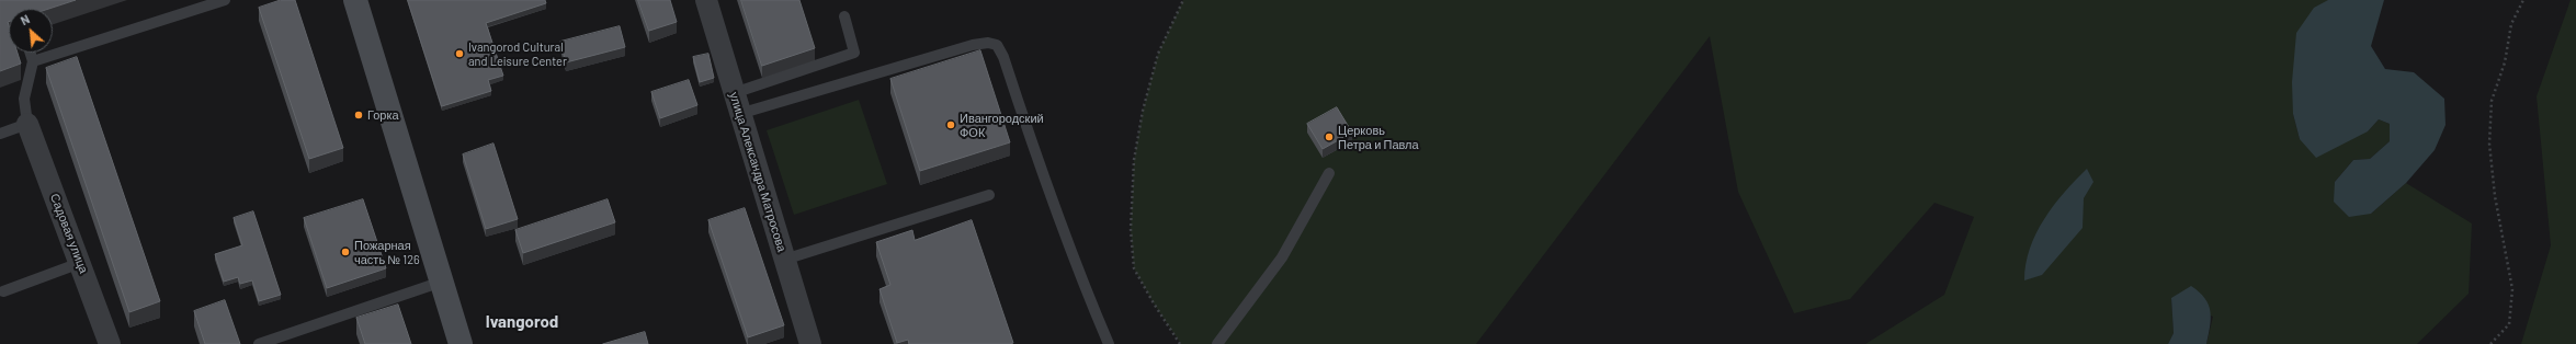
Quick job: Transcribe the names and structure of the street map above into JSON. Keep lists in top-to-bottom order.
{
  "streets": {
    "street": ["улица Александра Матросова", "Садовая улица"]
  },
  "districts": ["Ivangorod"],
  "places": [
    "Ivangorod Cultural and Leisure Center",
    "Горка",
    "Ивангородский ФОК",
    "Церковь Петра и Павла",
    "Пожарная часть № 126"
  ],
  "north": "top left"
}
